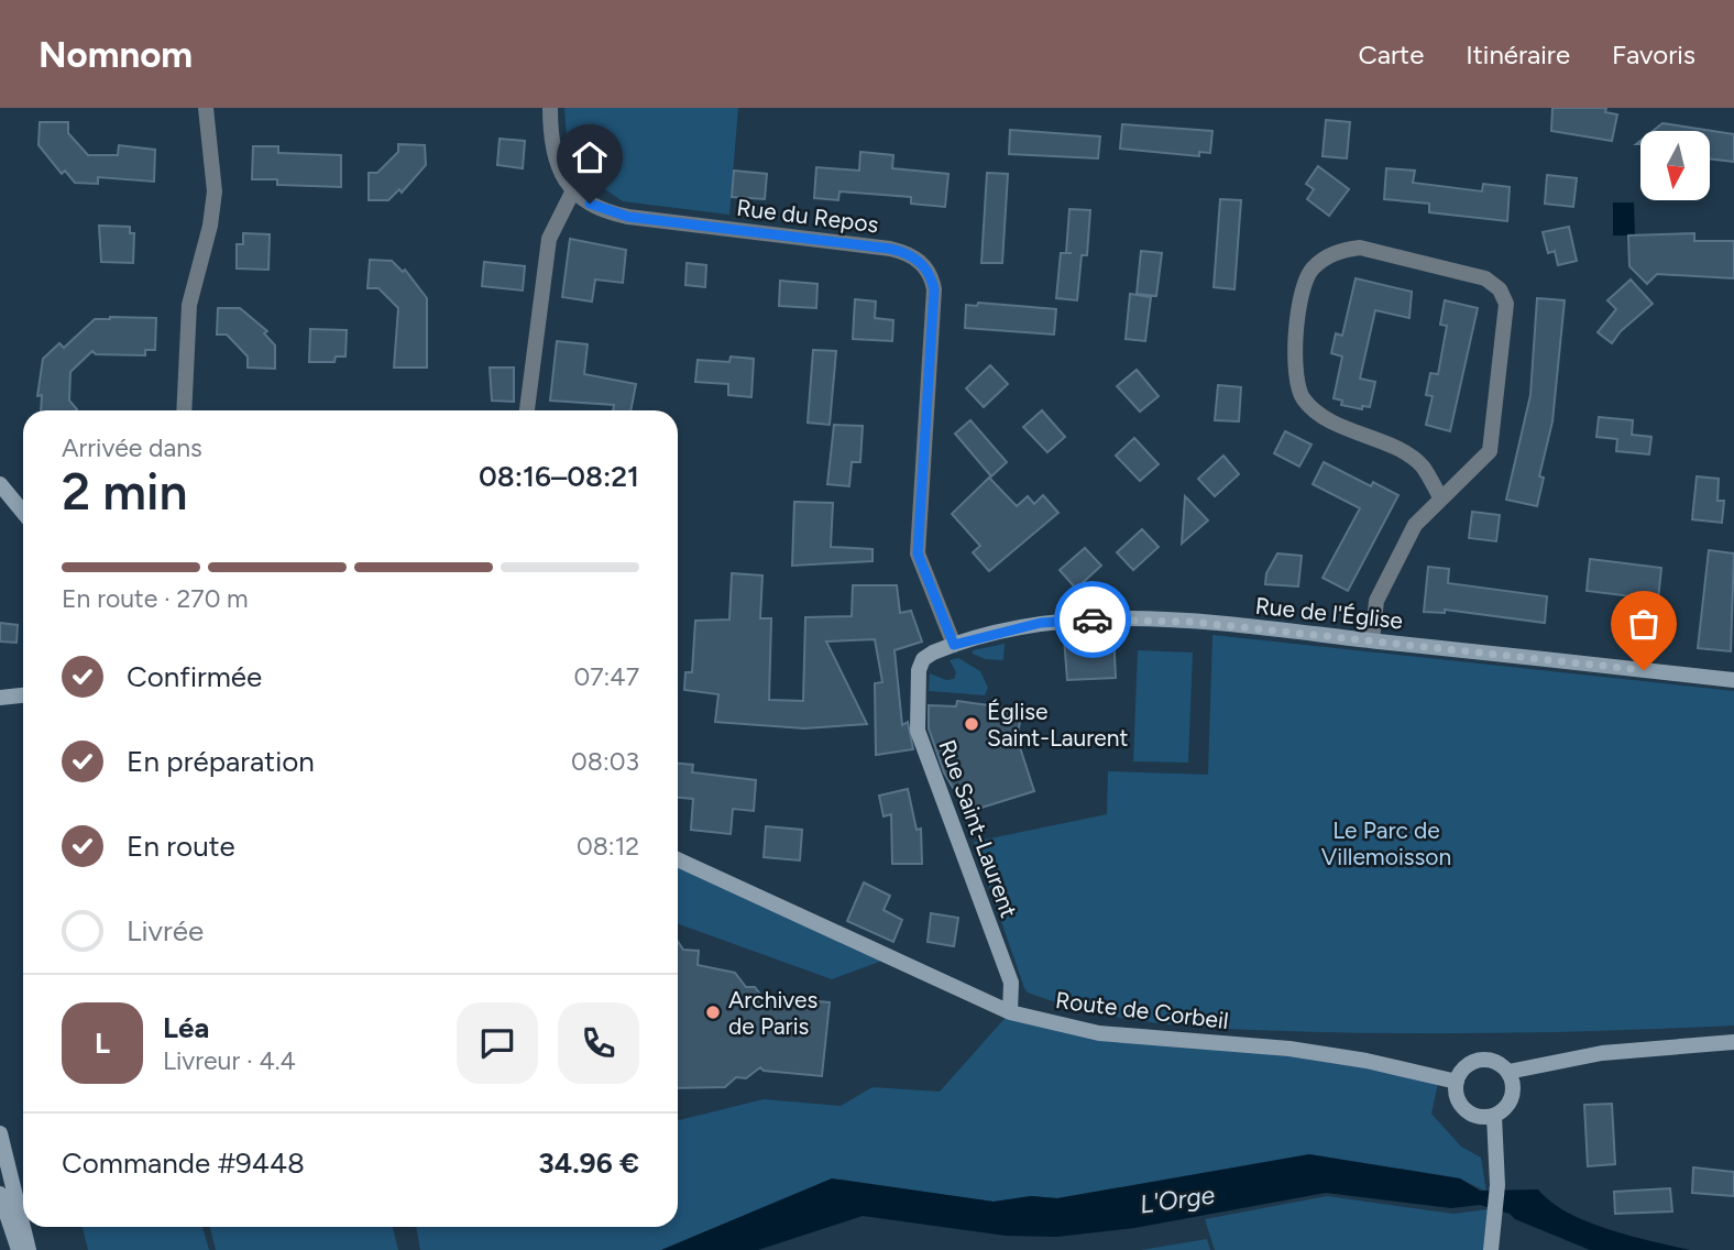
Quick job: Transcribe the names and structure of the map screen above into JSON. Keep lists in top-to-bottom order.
{
  "streets": {
    "main road": ["Rue de l'Église", "Rue Saint-Laurent", "Route de Corbeil"],
    "street": ["Rue du Repos"]
  },
  "crossings": [
    ["Rue du Repos", "Rue de l'Église"],
    ["Rue de l'Église", "Rue Saint-Laurent"],
    ["Rue Saint-Laurent", "Route de Corbeil"]
  ],
  "water": ["L'Orge"],
  "parks": ["Le Parc de Villemoisson"],
  "places": ["Église Saint-Laurent", "Archives de Paris"],
  "north": "bottom",
  "page": {
    "header": "Nomnom",
    "nav": ["Carte", "Itinéraire", "Favoris"],
    "heading": ["2 min", "Arrivée dans", "08:16–08:21"],
    "panel": [
      "Léa",
      "Livreur · 4.4",
      "Commande #9448",
      "34.96 €"
    ],
    "bar": "En route · 270 m",
    "list": [
      ["Confirmée", "07:47"],
      ["En préparation", "08:03"],
      ["En route", "08:12"],
      "Livrée"
    ],
    "round": "L"
  }
}
